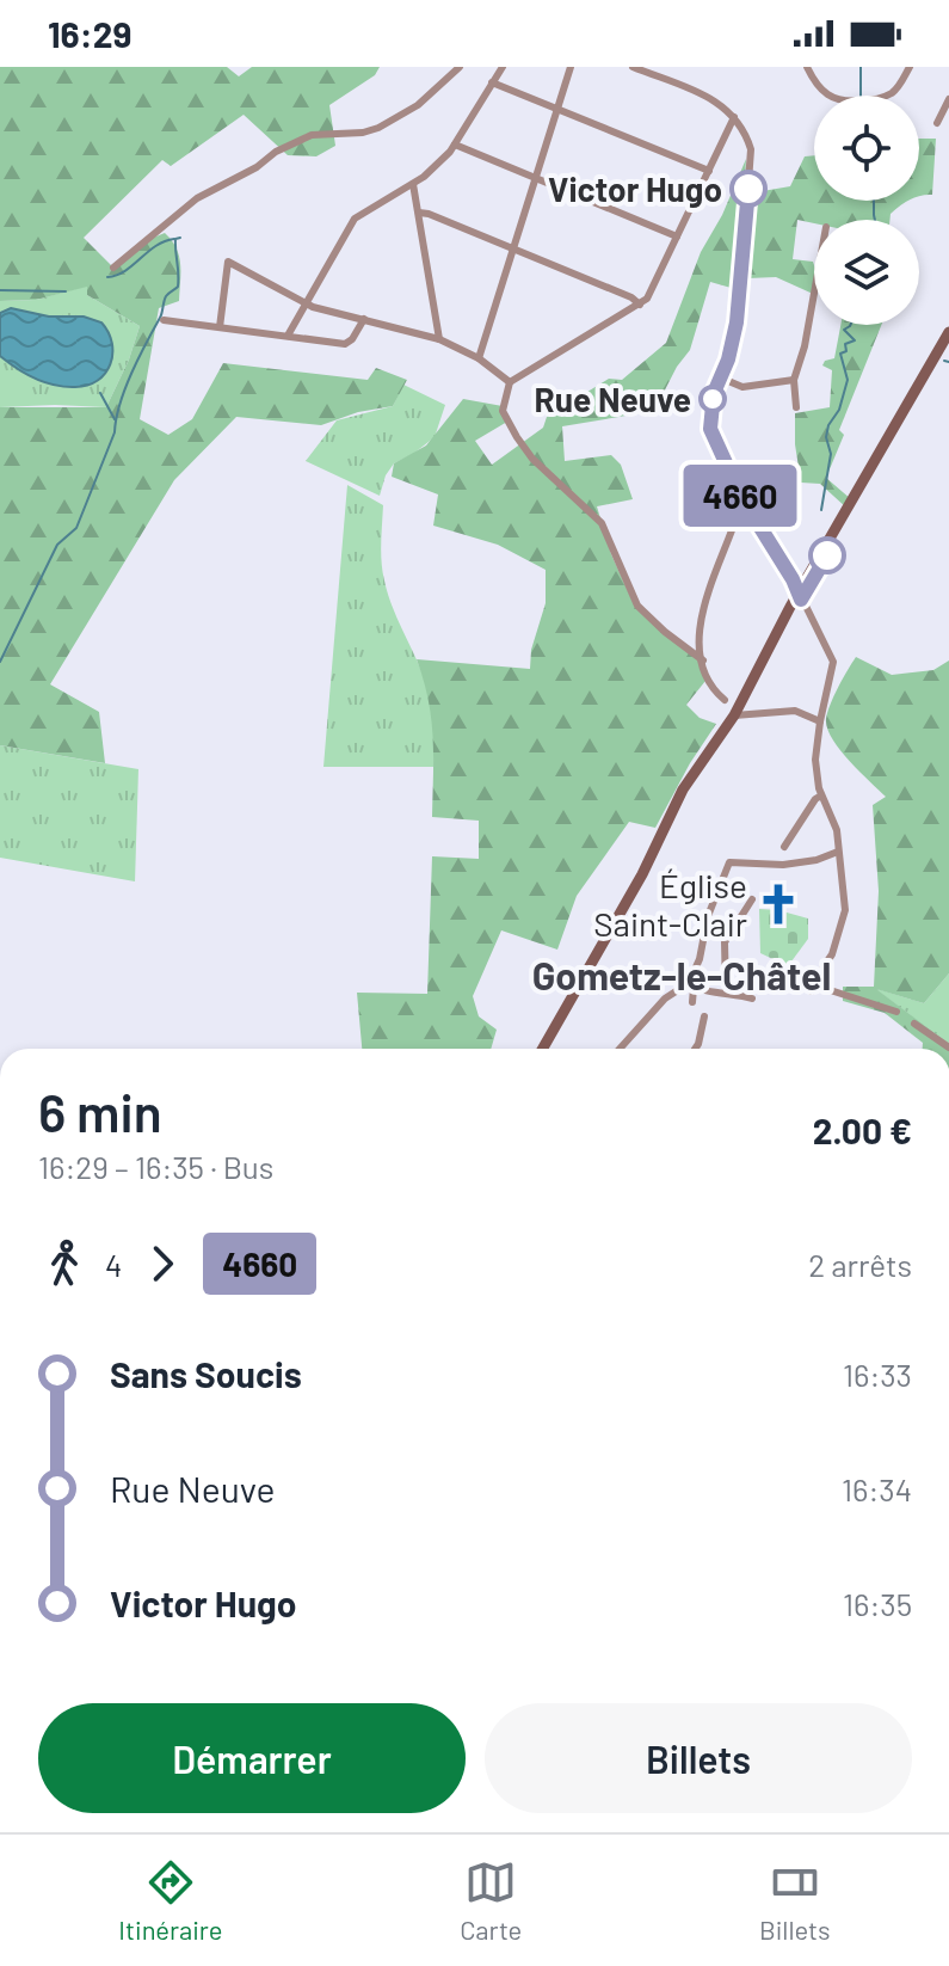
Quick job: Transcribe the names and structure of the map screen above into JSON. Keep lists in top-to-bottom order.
{
  "districts": ["Gometz-le-Châtel"],
  "places": {
    "other": ["Victor Hugo", "Rue Neuve"],
    "church": ["Église Saint-Clair"]
  },
  "lines": ["bus line 4660"],
  "page": {
    "status": "16:29",
    "on_map": "4660",
    "heading": ["6 min", "16:29 – 16:35 · Bus", "2.00 €"],
    "legs": ["4", "4660", "2 arrêts"],
    "list": [
      {
        "name": "Sans Soucis",
        "value": "16:33"
      },
      {
        "name": "Rue Neuve",
        "value": "16:34"
      },
      {
        "name": "Victor Hugo",
        "value": "16:35"
      }
    ],
    "buttons": ["Démarrer", "Billets"],
    "tabs": ["Itinéraire", "Carte", "Billets"]
  }
}
